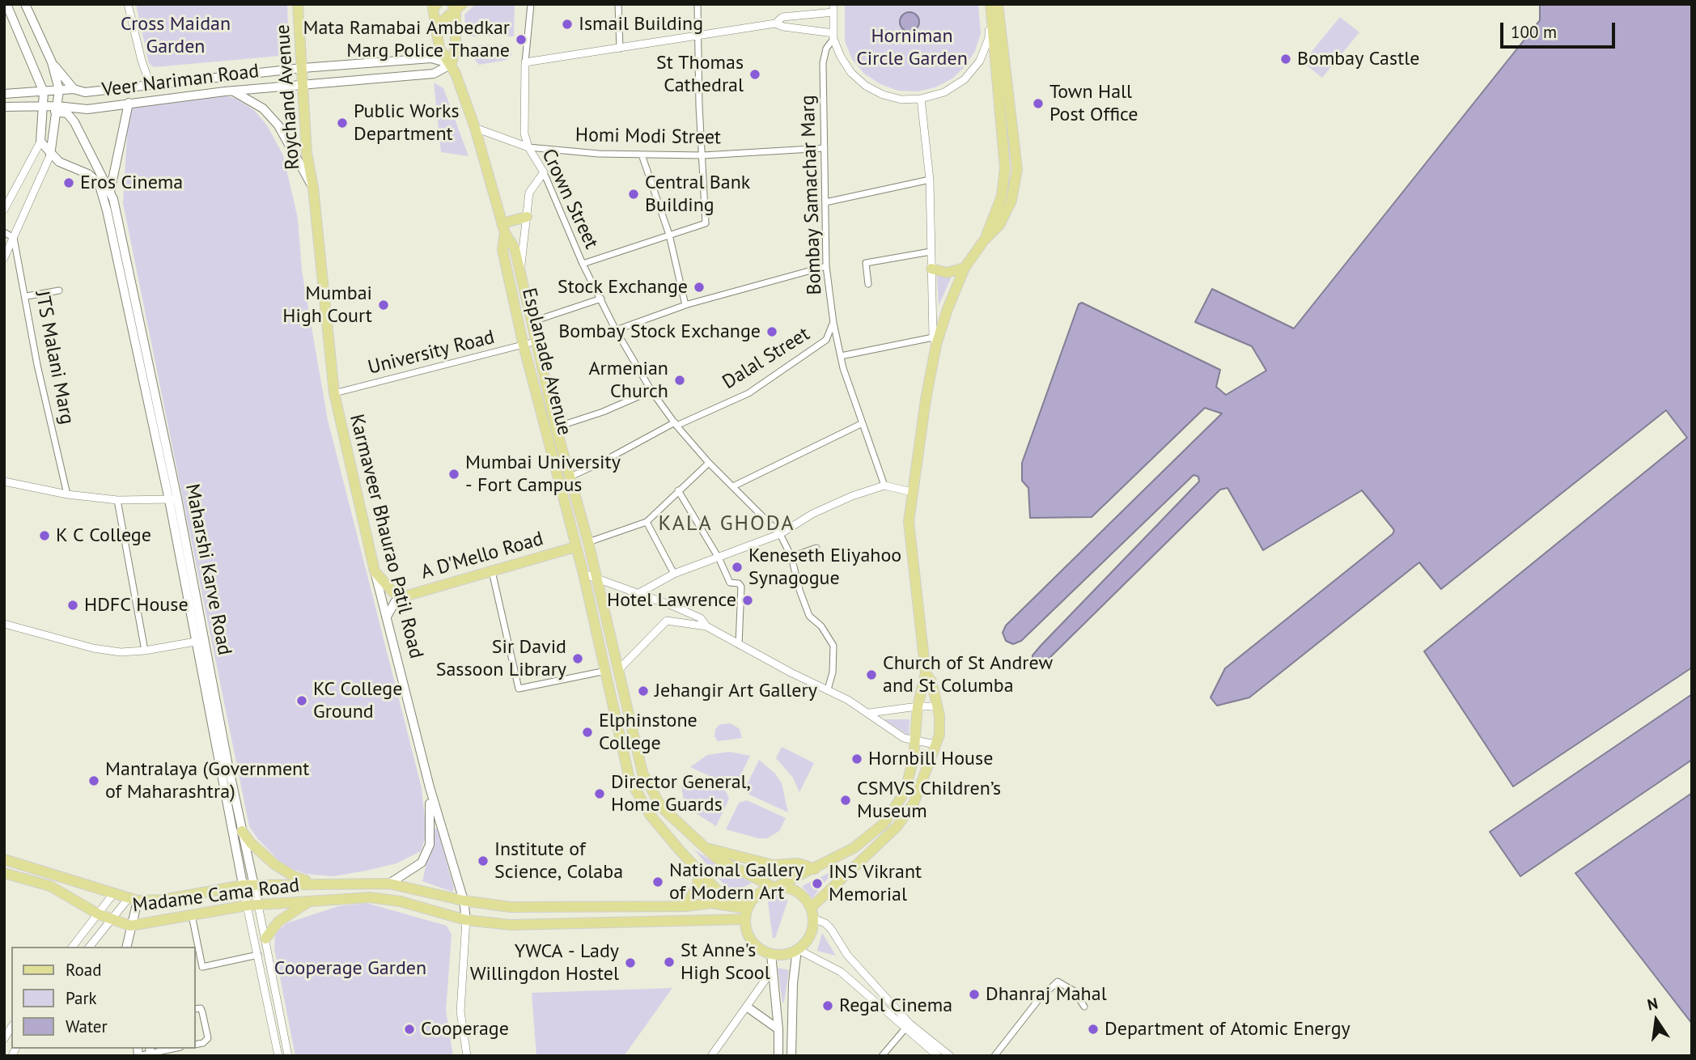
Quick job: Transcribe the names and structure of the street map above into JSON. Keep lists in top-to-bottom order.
{
  "streets": {
    "main road": [
      "Veer Nariman Road",
      "Roychand Avenue",
      "Esplanade Avenue",
      "Karmaveer Bhaurao Patil Road",
      "A D'Mello Road",
      "Maharshi Karve Road",
      "Madame Cama Road"
    ],
    "street": [
      "Homi Modi Street",
      "Bombay Samachar Marg",
      "Crown Street",
      "University Road",
      "JTS Malani Marg",
      "Dalal Street"
    ]
  },
  "crossings": [
    ["Veer Nariman Road", "Roychand Avenue"],
    ["Veer Nariman Road", "Maharshi Karve Road"],
    ["Roychand Avenue", "Karmaveer Bhaurao Patil Road"],
    ["Homi Modi Street", "Bombay Samachar Marg"],
    ["Homi Modi Street", "Crown Street"],
    ["Bombay Samachar Marg", "Dalal Street"],
    ["Crown Street", "Dalal Street"],
    ["University Road", "Esplanade Avenue"],
    ["University Road", "Karmaveer Bhaurao Patil Road"],
    ["Esplanade Avenue", "A D'Mello Road"],
    ["Karmaveer Bhaurao Patil Road", "A D'Mello Road"],
    ["Karmaveer Bhaurao Patil Road", "Madame Cama Road"],
    ["Maharshi Karve Road", "Madame Cama Road"]
  ],
  "districts": ["KALA GHODA"],
  "parks": ["Cross Maidan Garden", "Horniman Circle Garden", "Cooperage Garden"],
  "places": [
    "Ismail Building",
    "Mata Ramabai Ambedkar Marg Police Thaane",
    "Bombay Castle",
    "St Thomas Cathedral",
    "Town Hall Post Office",
    "Public Works Department",
    "Eros Cinema",
    "Central Bank Building",
    "Stock Exchange",
    "Mumbai High Court",
    "Bombay Stock Exchange",
    "Armenian Church",
    "Mumbai University - Fort Campus",
    "K C College",
    "Keneseth Eliyahoo Synagogue",
    "Hotel Lawrence",
    "HDFC House",
    "Sir David Sassoon Library",
    "Church of St Andrew and St Columba",
    "Jehangir Art Gallery",
    "KC College Ground",
    "Elphinstone College",
    "Hornbill House",
    "Mantralaya (Government of Maharashtra)",
    "Director General, Home Guards",
    "CSMVS Children’s Museum",
    "Institute of Science, Colaba",
    "National Gallery of Modern Art",
    "INS Vikrant Memorial",
    "St Anne's High Scool",
    "YWCA - Lady Willingdon Hostel",
    "Dhanraj Mahal",
    "Regal Cinema",
    "Cooperage",
    "Department of Atomic Energy"
  ],
  "legend": ["Road", "Park", "Water"],
  "scale_bar": "100 m",
  "north": "top"
}
